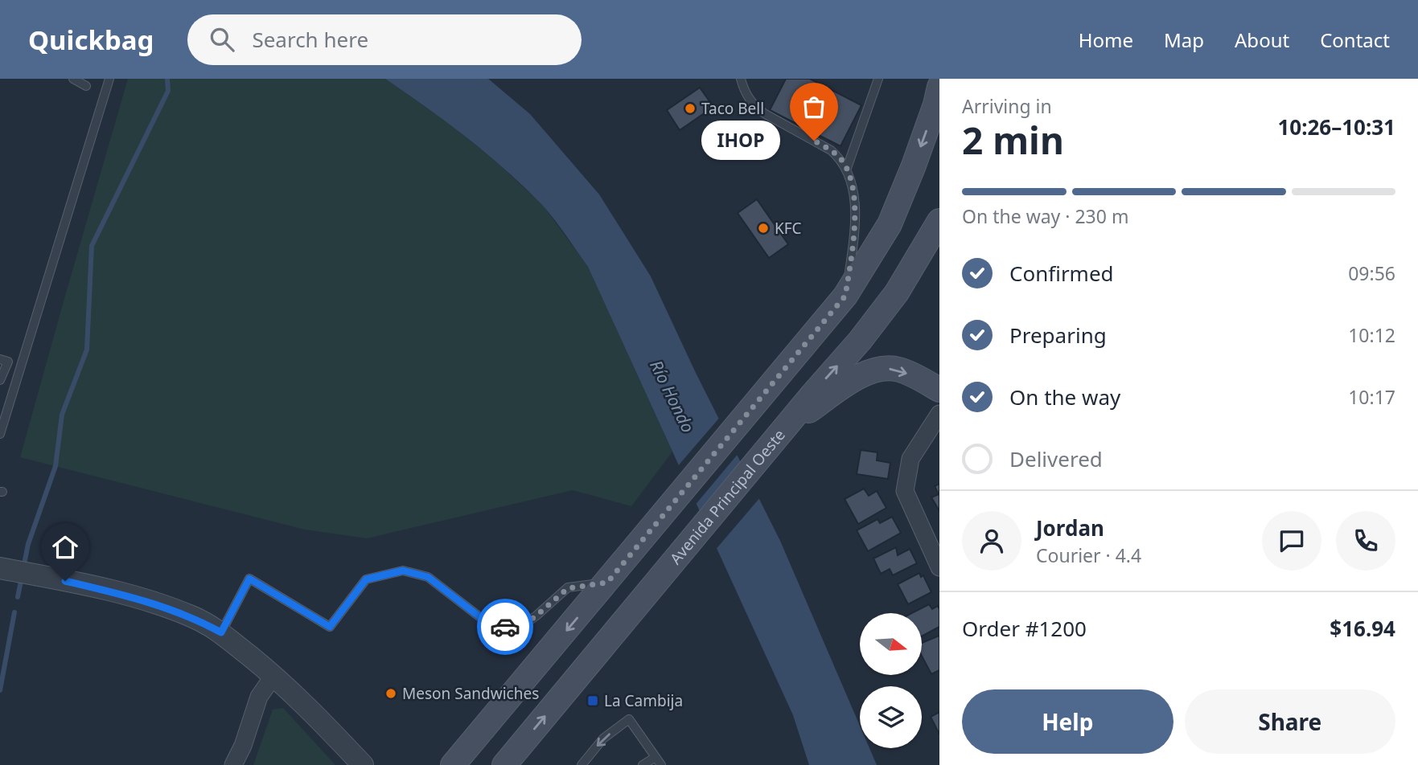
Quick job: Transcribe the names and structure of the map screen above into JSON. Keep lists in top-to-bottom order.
{
  "streets": {
    "main road": ["Avenida Principal Oeste"]
  },
  "water": ["Río Hondo"],
  "places": {
    "other": [
      "Taco Bell",
      "IHOP",
      "KFC",
      "Meson Sandwiches"
    ],
    "transit": ["La Cambija"]
  },
  "north": "right",
  "page": {
    "header": "Quickbag",
    "search": "Search here",
    "nav": [
      "Home",
      "Map",
      "About",
      "Contact"
    ],
    "heading": ["2 min", "Arriving in", "10:26–10:31"],
    "panel": [
      "Jordan",
      "Courier · 4.4",
      "Order #1200",
      "$16.94"
    ],
    "bubble": "IHOP",
    "bar": "On the way · 230 m",
    "list": [
      ["Confirmed", "09:56"],
      ["Preparing", "10:12"],
      ["On the way", "10:17"],
      "Delivered"
    ],
    "buttons": ["Help", "Share"]
  }
}
